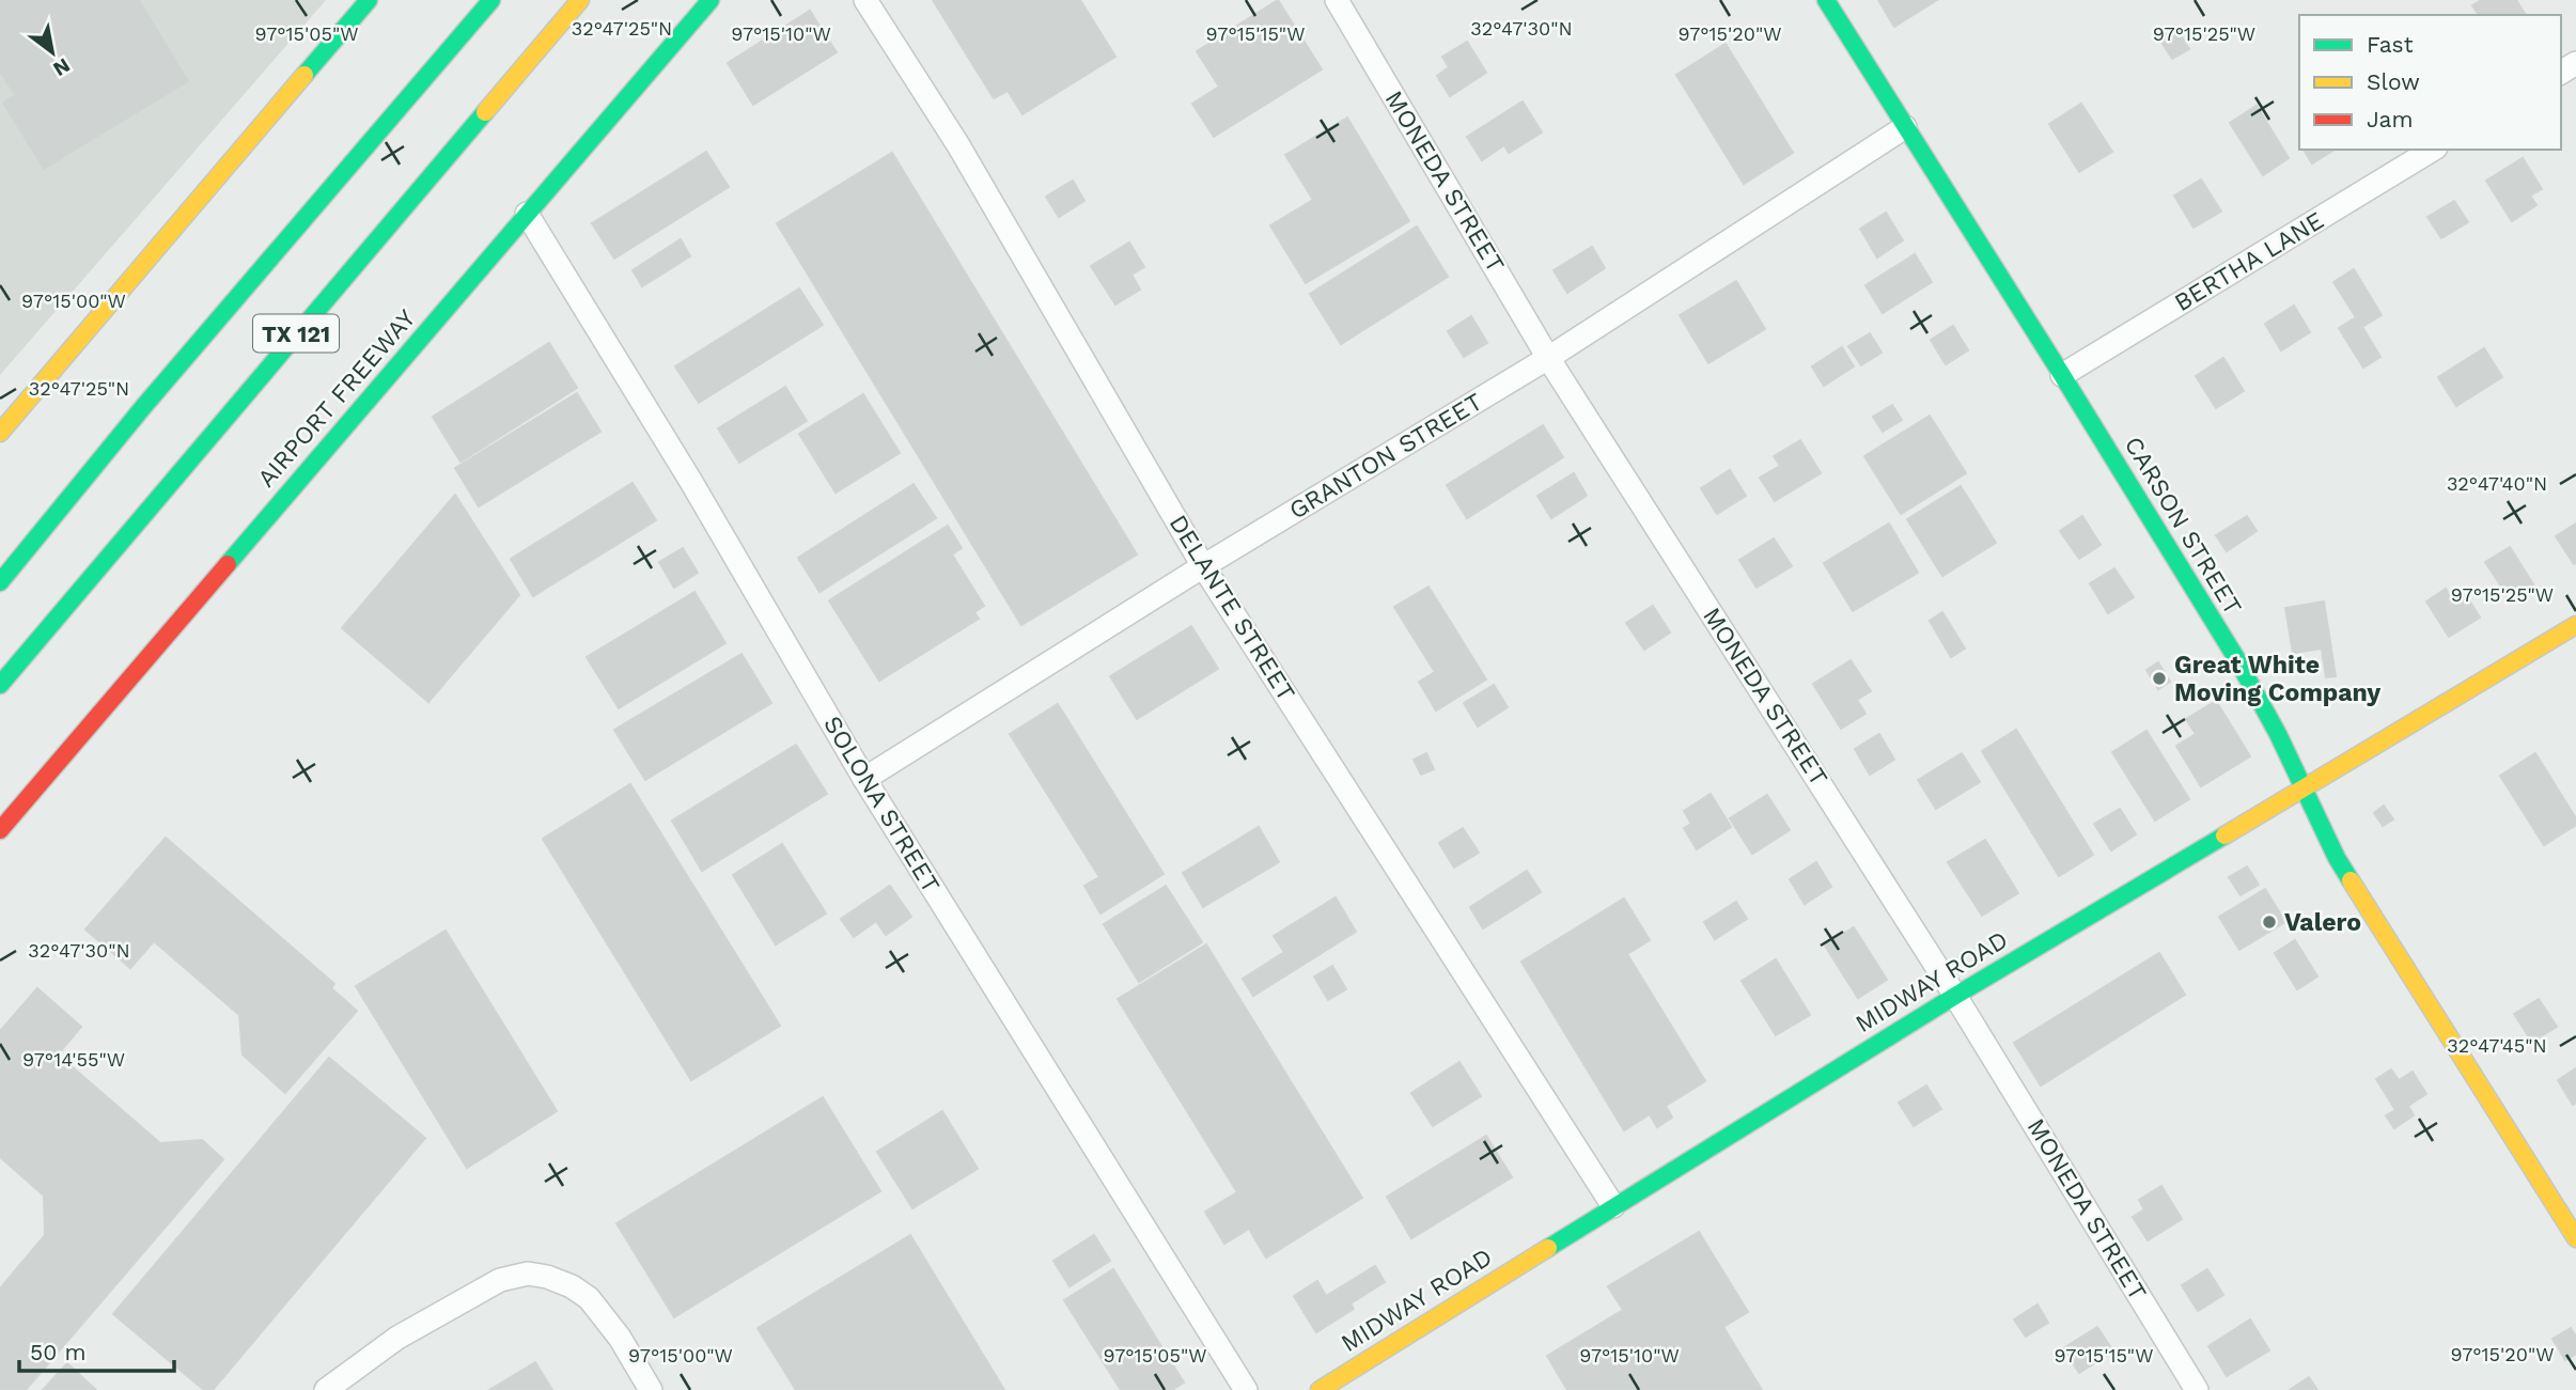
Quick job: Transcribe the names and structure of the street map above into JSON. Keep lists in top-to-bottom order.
{
  "streets": {
    "main road": [
      "TX 121",
      "AIRPORT FREEWAY",
      "CARSON STREET",
      "MIDWAY ROAD"
    ],
    "street": [
      "MONEDA STREET",
      "BERTHA LANE",
      "GRANTON STREET",
      "DELANTE STREET",
      "SOLONA STREET"
    ]
  },
  "crossings": [
    ["MONEDA STREET", "GRANTON STREET"],
    ["MONEDA STREET", "MIDWAY ROAD"],
    ["BERTHA LANE", "CARSON STREET"],
    ["AIRPORT FREEWAY", "SOLONA STREET"],
    ["GRANTON STREET", "CARSON STREET"],
    ["GRANTON STREET", "DELANTE STREET"],
    ["GRANTON STREET", "SOLONA STREET"],
    ["CARSON STREET", "MIDWAY ROAD"],
    ["DELANTE STREET", "MIDWAY ROAD"]
  ],
  "places": ["Great White Moving Company", "Valero"],
  "legend": ["Fast", "Slow", "Jam"],
  "scale_bar": "50 m",
  "north": "bottom right",
  "coordinates": [
    "32°47'30\"N",
    "32°47'25\"N",
    "97°15'20\"W",
    "97°15'25\"W",
    "97°15'05\"W",
    "97°15'10\"W",
    "97°15'15\"W",
    "97°15'00\"W",
    "32°47'40\"N",
    "32°47'45\"N",
    "97°14'55\"W"
  ]
}
